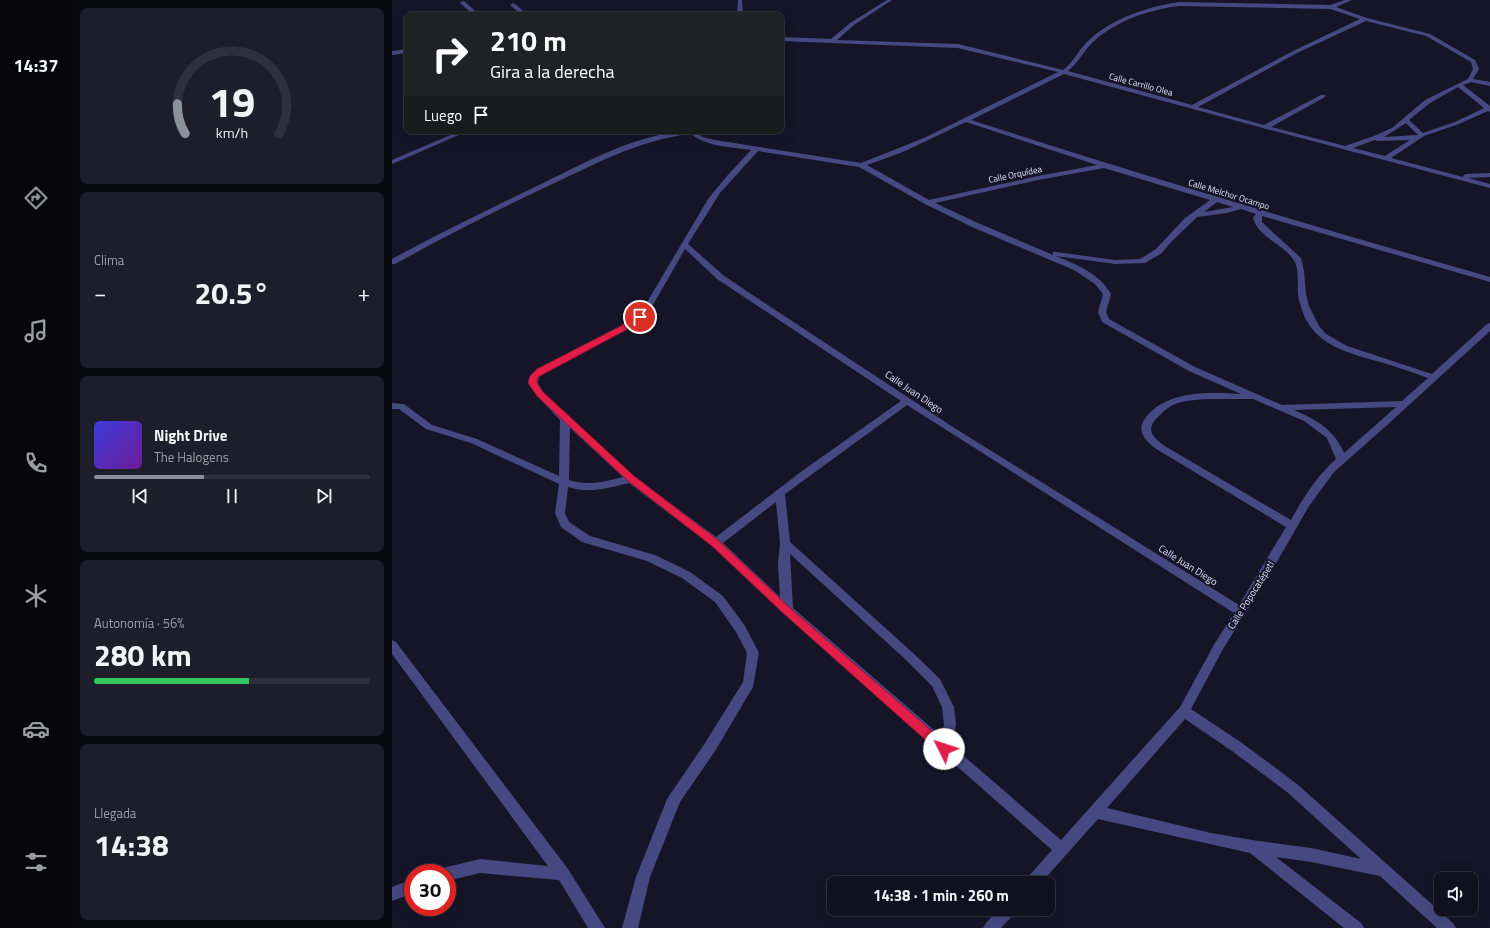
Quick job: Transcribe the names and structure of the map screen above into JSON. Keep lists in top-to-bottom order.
{
  "streets": {
    "street": [
      "Calle Carrillo Olea",
      "Calle Orquídea",
      "Calle Melchor Ocampo",
      "Calle Juan Diego",
      "Calle Popocatépetl"
    ]
  },
  "crossings": [
    ["Calle Orquídea", "Calle Melchor Ocampo"],
    ["Calle Juan Diego", "Calle Popocatépetl"]
  ],
  "page": {
    "tabs": "14:37",
    "turn": ["210 m", "Gira a la derecha"],
    "then": "Luego",
    "tile": [
      "Clima",
      ["Autonomía · 56%", "280 km"],
      ["Llegada", "14:38"]
    ],
    "heat": ["−", "20.5°", "+"],
    "song": ["Night Drive", "The Halogens"],
    "limit": "30",
    "trip": "14:38 · 1 min · 260 m",
    "gauge": ["19", "km/h"]
  }
}
